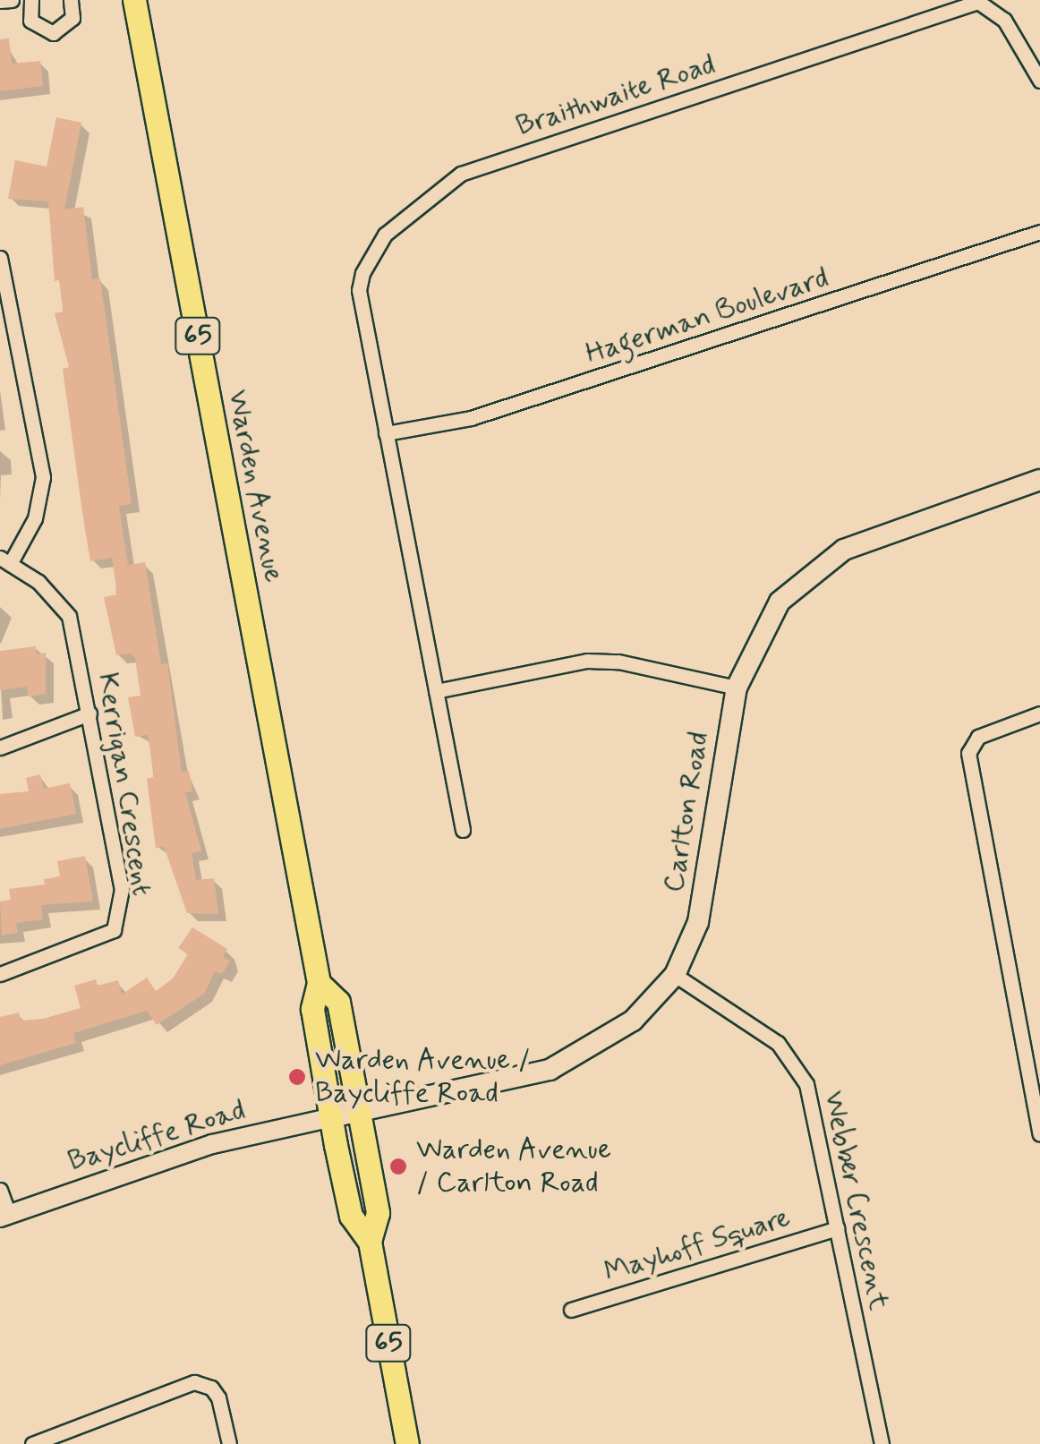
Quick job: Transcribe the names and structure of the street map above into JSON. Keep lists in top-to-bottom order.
{
  "streets": {
    "main road": ["65", "Warden Avenue", "Carlton Road"],
    "street": [
      "Braithwaite Road",
      "Hagerman Boulevard",
      "Kerrigan Crescent",
      "Baycliffe Road",
      "Webber Crescent",
      "Mayhoff Square"
    ]
  },
  "crossings": [
    ["Braithwaite Road", "Hagerman Boulevard"],
    ["Warden Avenue", "Carlton Road"],
    ["Warden Avenue", "Baycliffe Road"],
    ["Carlton Road", "Baycliffe Road"],
    ["Carlton Road", "Webber Crescent"],
    ["Webber Crescent", "Mayhoff Square"]
  ],
  "places": ["Warden Avenue / Baycliffe Road", "Warden Avenue / Carlton Road"]
}
